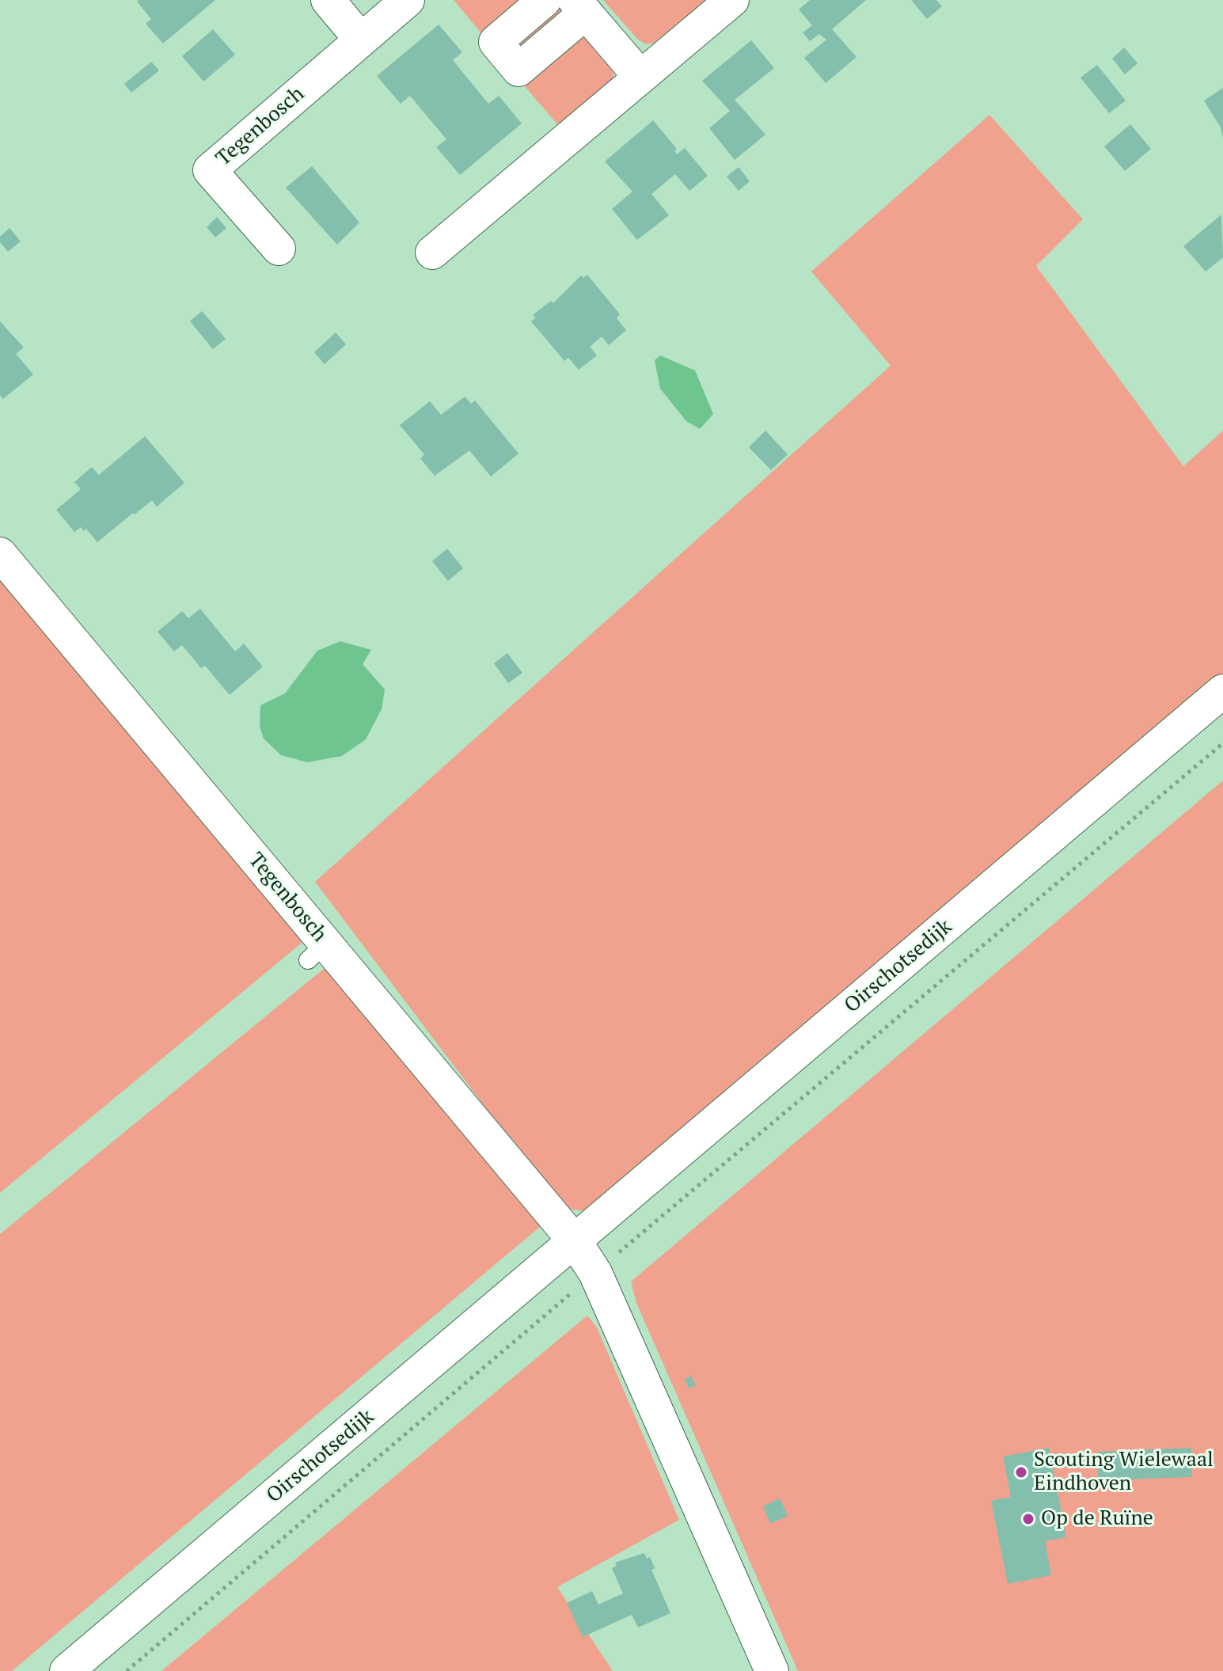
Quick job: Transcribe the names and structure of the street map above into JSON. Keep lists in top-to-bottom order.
{
  "streets": {
    "street": ["Tegenbosch", "Oirschotsedijk"]
  },
  "crossings": [
    ["Tegenbosch", "Oirschotsedijk"]
  ],
  "places": ["Scouting Wielewaal Eindhoven", "Op de Ruïne"]
}
